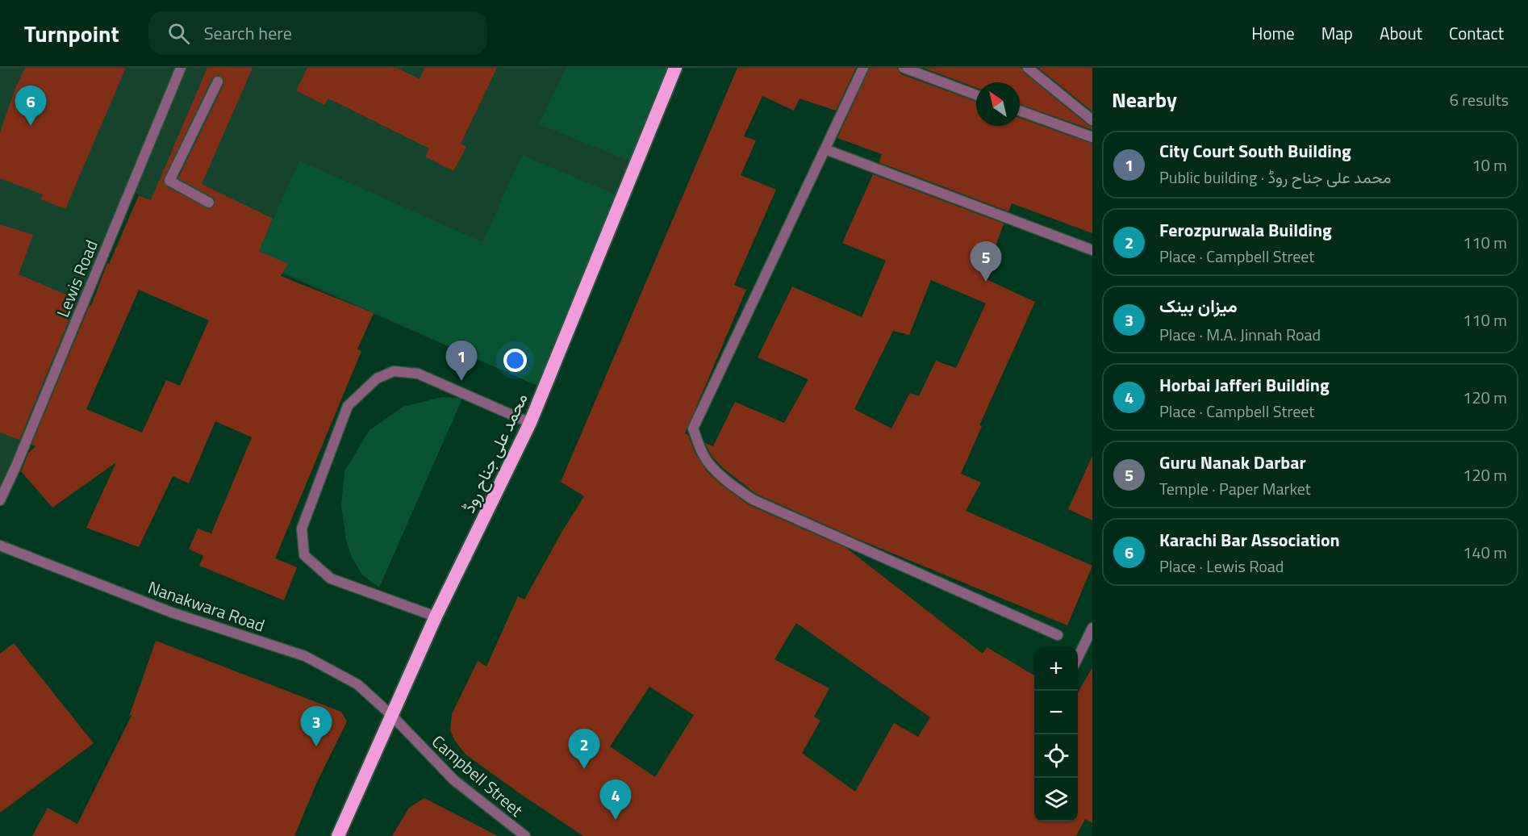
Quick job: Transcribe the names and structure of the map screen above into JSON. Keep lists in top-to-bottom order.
{
  "streets": {
    "highway": ["محمد علی جناح روڈ"],
    "street": ["Lewis Road", "Nanakwara Road", "Campbell Street"]
  },
  "crossings": [
    ["محمد علی جناح روڈ", "Nanakwara Road"],
    ["محمد علی جناح روڈ", "Campbell Street"],
    ["Nanakwara Road", "Campbell Street"]
  ],
  "north": "top left",
  "page": {
    "header": "Turnpoint",
    "search": "Search here",
    "nav": [
      "Home",
      "Map",
      "About",
      "Contact"
    ],
    "heading": ["Nearby", "6 results"],
    "pins": [
      "6",
      "5",
      "1",
      "3",
      "2",
      "4"
    ],
    "list": [
      {
        "mark": "1",
        "name": "City Court South Building",
        "note": "Public building · محمد علی جناح روڈ",
        "value": "10 m"
      },
      {
        "mark": "2",
        "name": "Ferozpurwala Building",
        "note": "Place · Campbell Street",
        "value": "110 m"
      },
      {
        "mark": "3",
        "name": "میزان بینک",
        "note": "Place · M.A. Jinnah Road",
        "value": "110 m"
      },
      {
        "mark": "4",
        "name": "Horbai Jafferi Building",
        "note": "Place · Campbell Street",
        "value": "120 m"
      },
      {
        "mark": "5",
        "name": "Guru Nanak Darbar",
        "note": "Temple · Paper Market",
        "value": "120 m"
      },
      {
        "mark": "6",
        "name": "Karachi Bar Association",
        "note": "Place · Lewis Road",
        "value": "140 m"
      }
    ],
    "map_buttons": ["+", "−"]
  }
}
